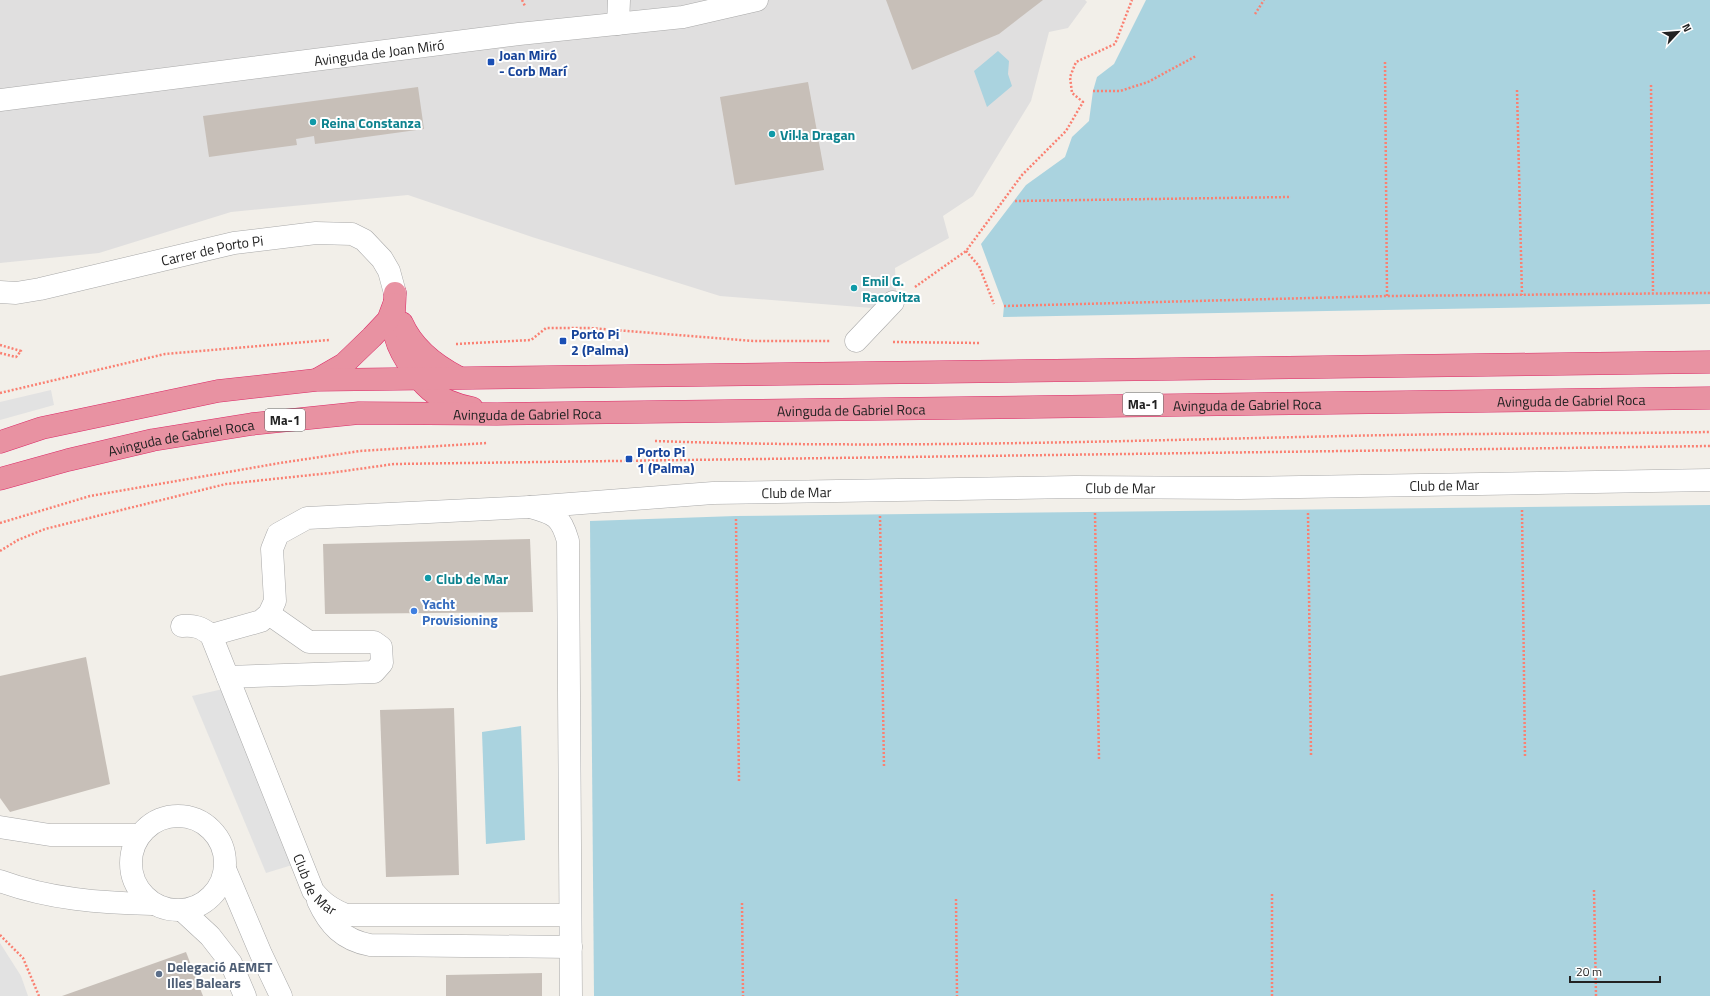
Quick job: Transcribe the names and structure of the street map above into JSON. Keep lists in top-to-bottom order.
{
  "streets": {
    "highway": ["Avinguda de Gabriel Roca", "Ma-1"],
    "street": ["Avinguda de Joan Miró", "Carrer de Porto Pi", "Club de Mar"]
  },
  "places": {
    "transit": ["Joan Miró - Corb Marí", "Porto Pi 2 (Palma)", "Porto Pi 1 (Palma)"],
    "other": [
      "Reina Constanza",
      "Vil·la Dragan",
      "Emil G. Racovitza",
      "Club de Mar",
      "Yacht Provisioning",
      "Delegació AEMET Illes Balears"
    ]
  },
  "scale_bar": "20 m",
  "north": "top right"
}
